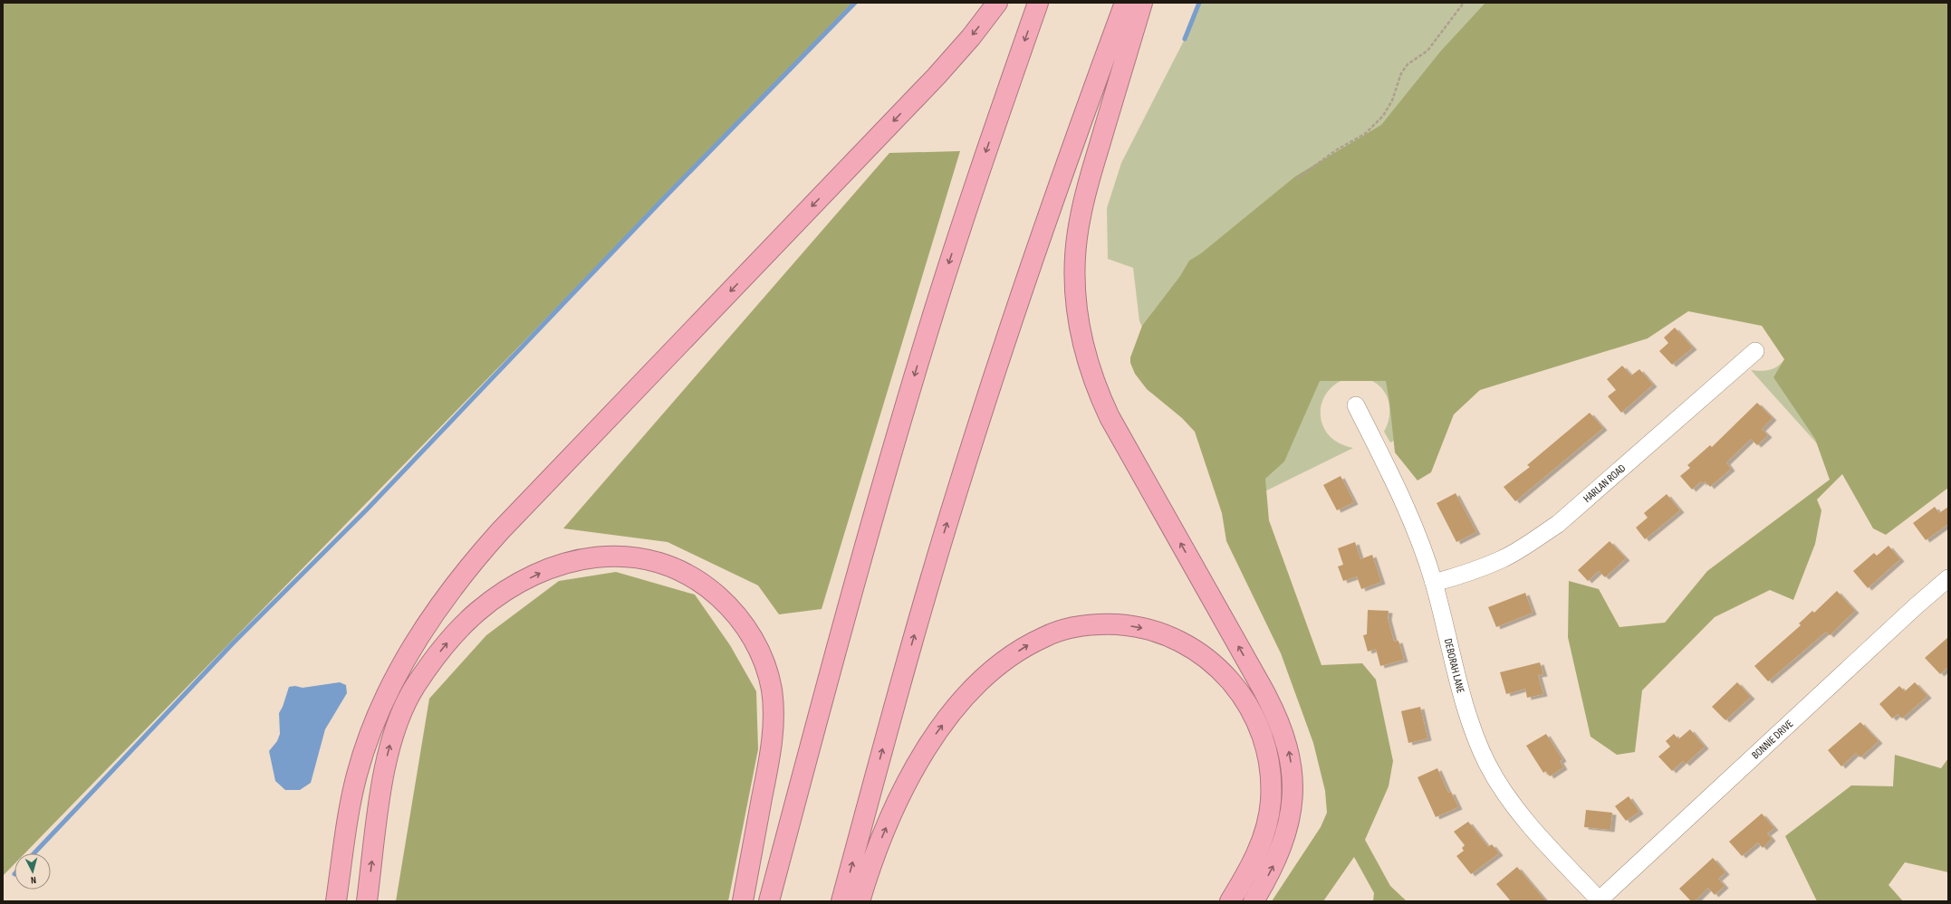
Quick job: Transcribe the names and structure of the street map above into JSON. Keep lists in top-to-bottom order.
{
  "streets": {
    "street": ["HARLAN ROAD", "DEBORAH LANE", "BONNIE DRIVE"]
  },
  "crossings": [
    ["HARLAN ROAD", "DEBORAH LANE"],
    ["DEBORAH LANE", "BONNIE DRIVE"]
  ],
  "north": "bottom"
}
